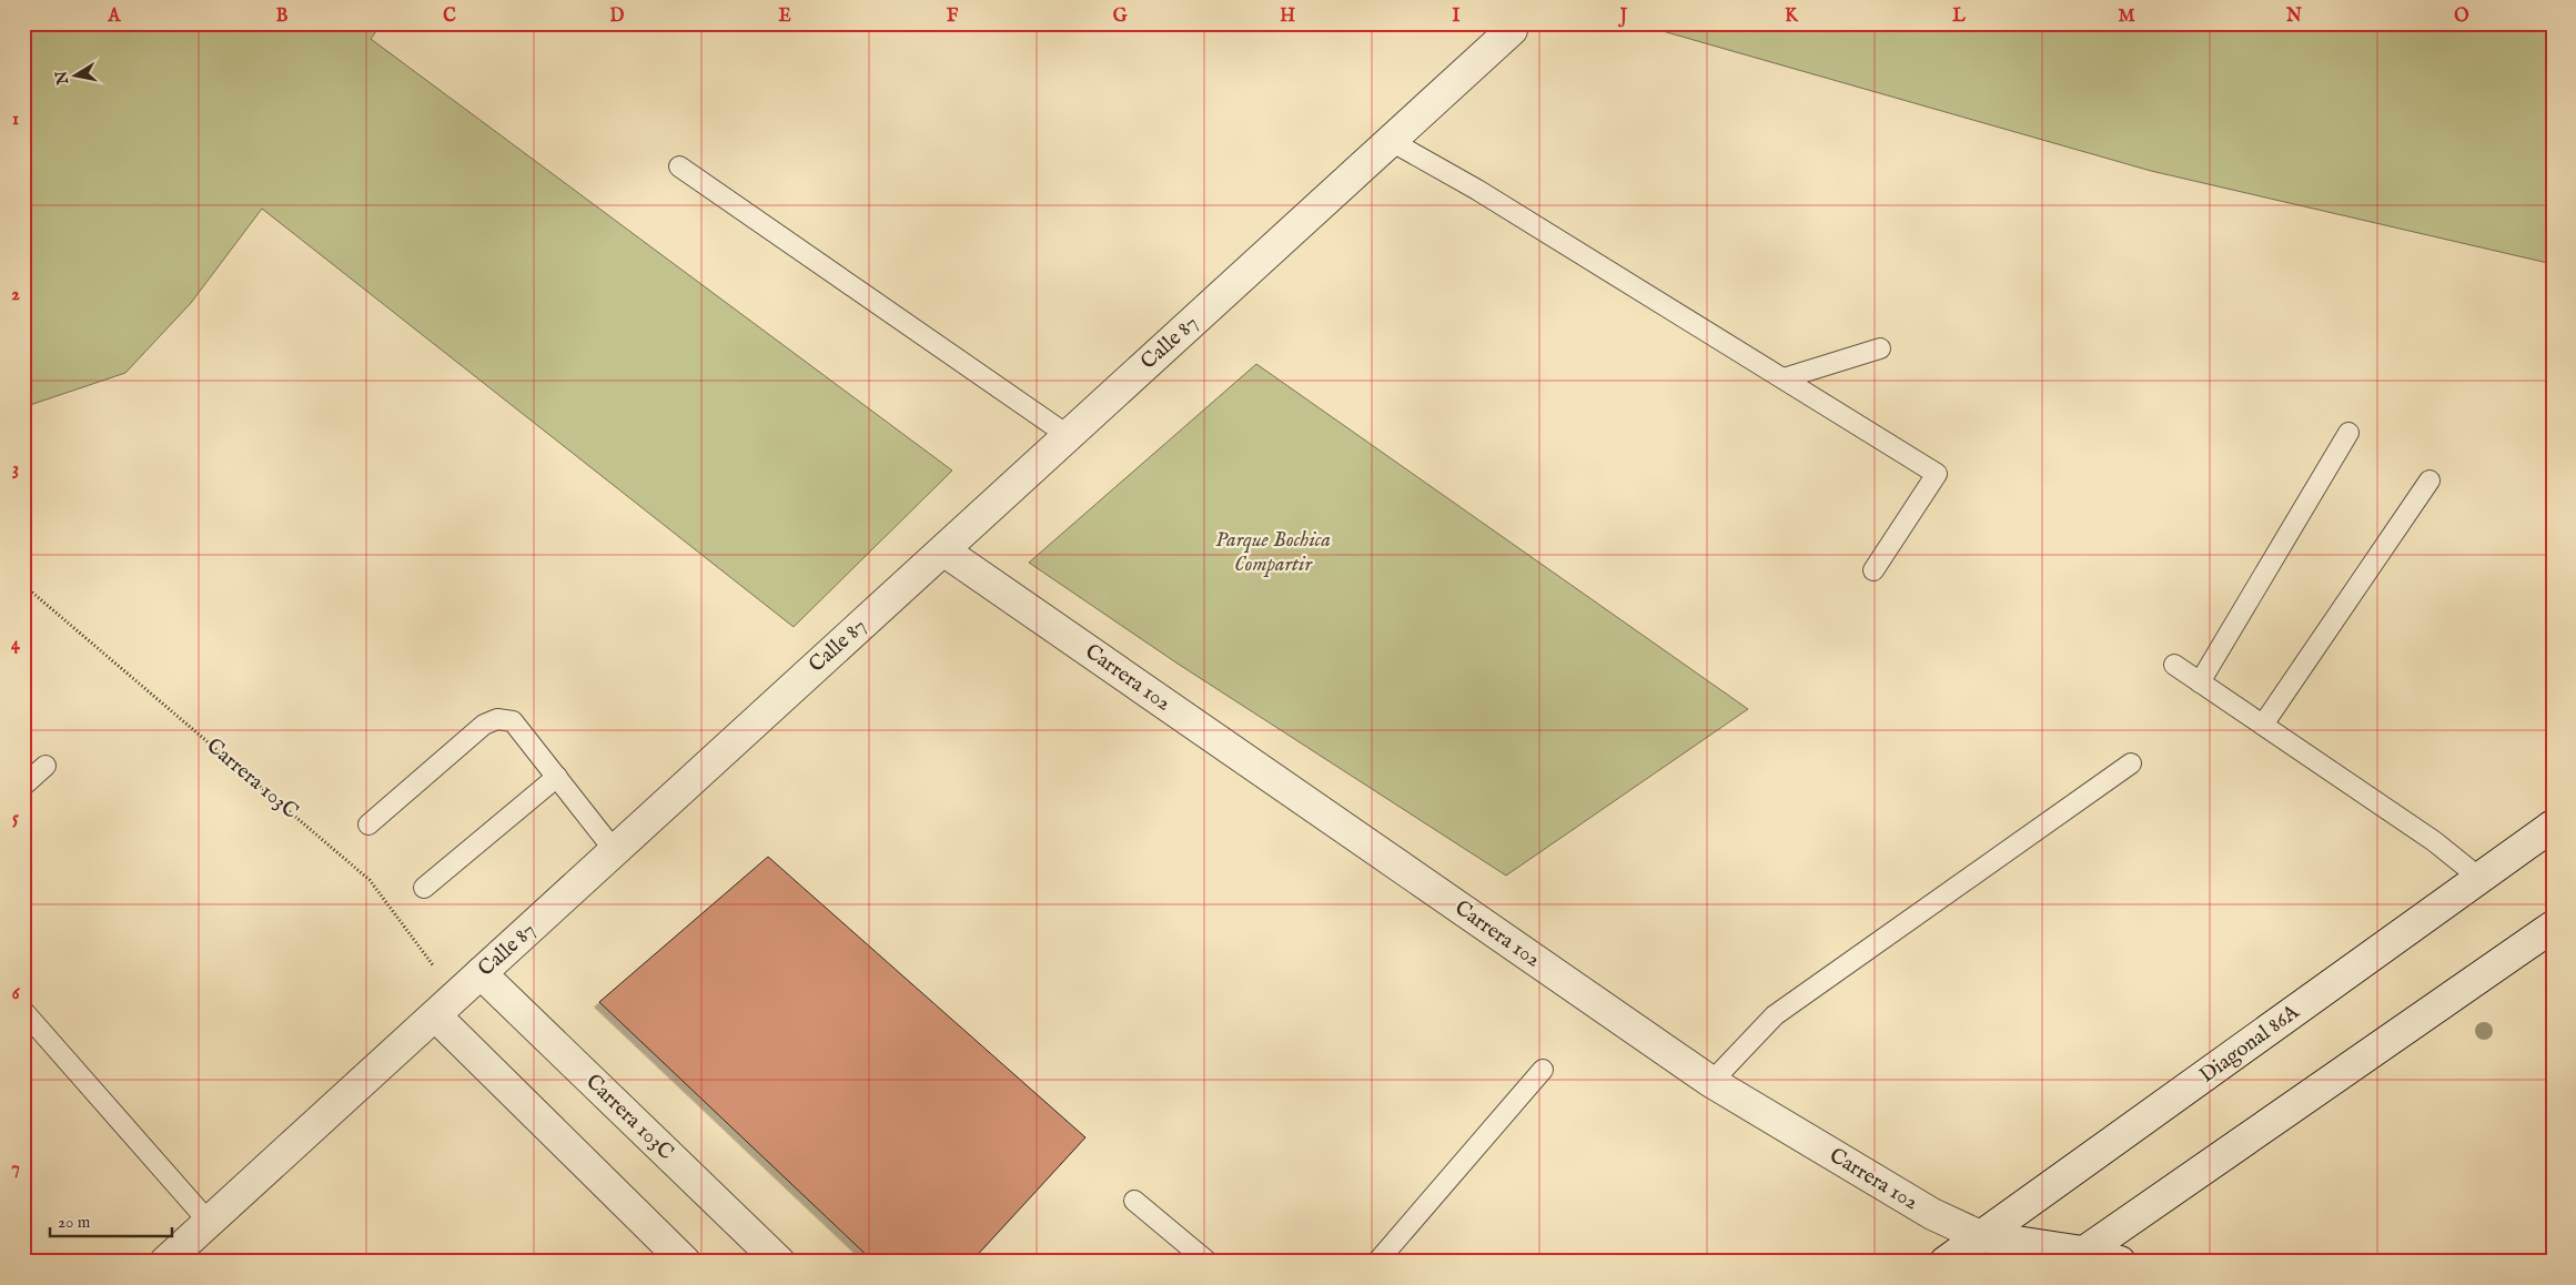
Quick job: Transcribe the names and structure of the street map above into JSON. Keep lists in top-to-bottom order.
{
  "streets": {
    "street": [
      "Calle 87",
      "Carrera 102",
      "Carrera 103C",
      "Diagonal 86A"
    ]
  },
  "crossings": [
    ["Calle 87", "Carrera 102"],
    ["Calle 87", "Carrera 103C"],
    ["Carrera 102", "Diagonal 86A"]
  ],
  "parks": ["Parque Bochica Compartir"],
  "scale_bar": "20 m",
  "north": "left",
  "grid": {
    "columns": [
      "A",
      "B",
      "C",
      "D",
      "E",
      "F",
      "G",
      "H",
      "I",
      "J",
      "K",
      "L",
      "M",
      "N",
      "O"
    ],
    "rows": [
      "1",
      "2",
      "3",
      "4",
      "5",
      "6",
      "7"
    ]
  }
}
